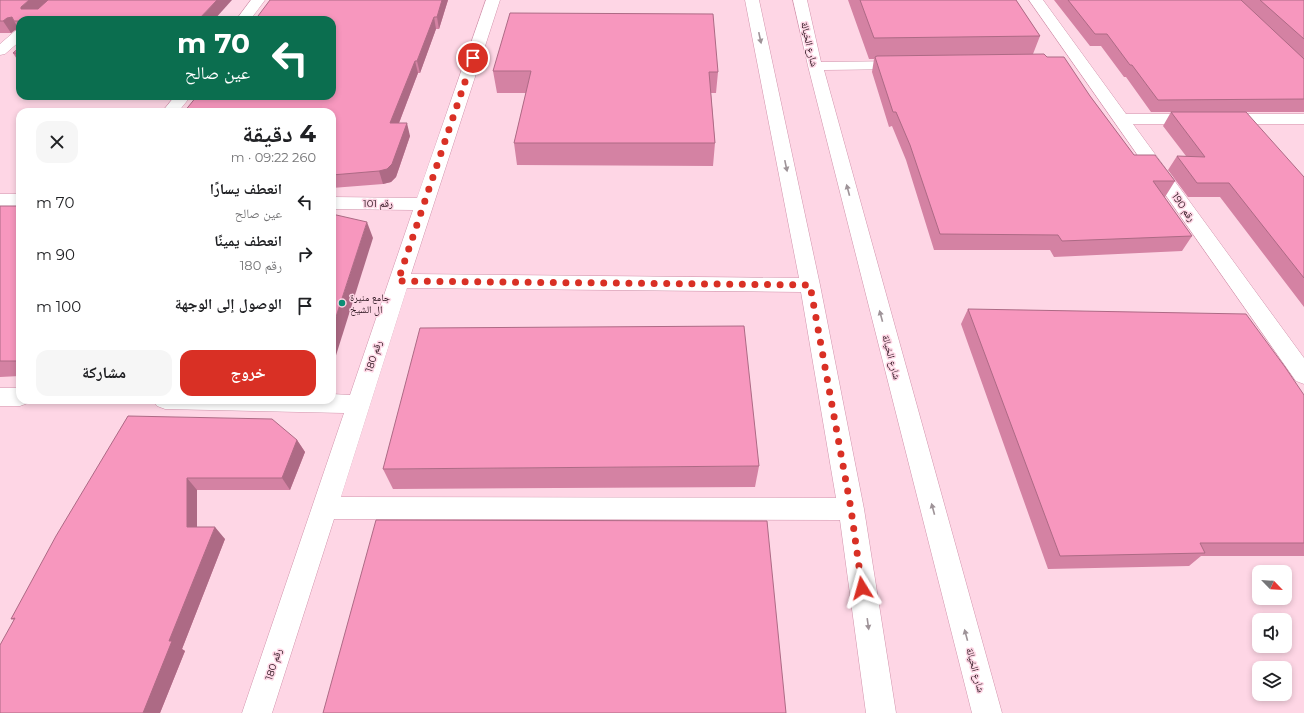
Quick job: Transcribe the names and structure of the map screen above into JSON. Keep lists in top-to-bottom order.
{
  "streets": {
    "street": [
      "شارع الخيالة",
      "رقم 101",
      "رقم 190",
      "رقم 180"
    ]
  },
  "crossings": [
    ["رقم 101", "رقم 180"]
  ],
  "places": ["جامع منيرة ال الشيخ"],
  "north": "bottom right",
  "page": {
    "turn": ["70 m", "عين صالح"],
    "heading": ["4 دقيقة", "260 m · 09:22"],
    "list": [
      {
        "name": "انعطف يسارًا",
        "note": "عين صالح",
        "value": "70 m"
      },
      {
        "name": "انعطف يمينًا",
        "note": "رقم 180",
        "value": "90 m"
      },
      {
        "name": "الوصول إلى الوجهة",
        "value": "100 m"
      }
    ],
    "buttons": ["خروج", "مشاركة"]
  }
}
